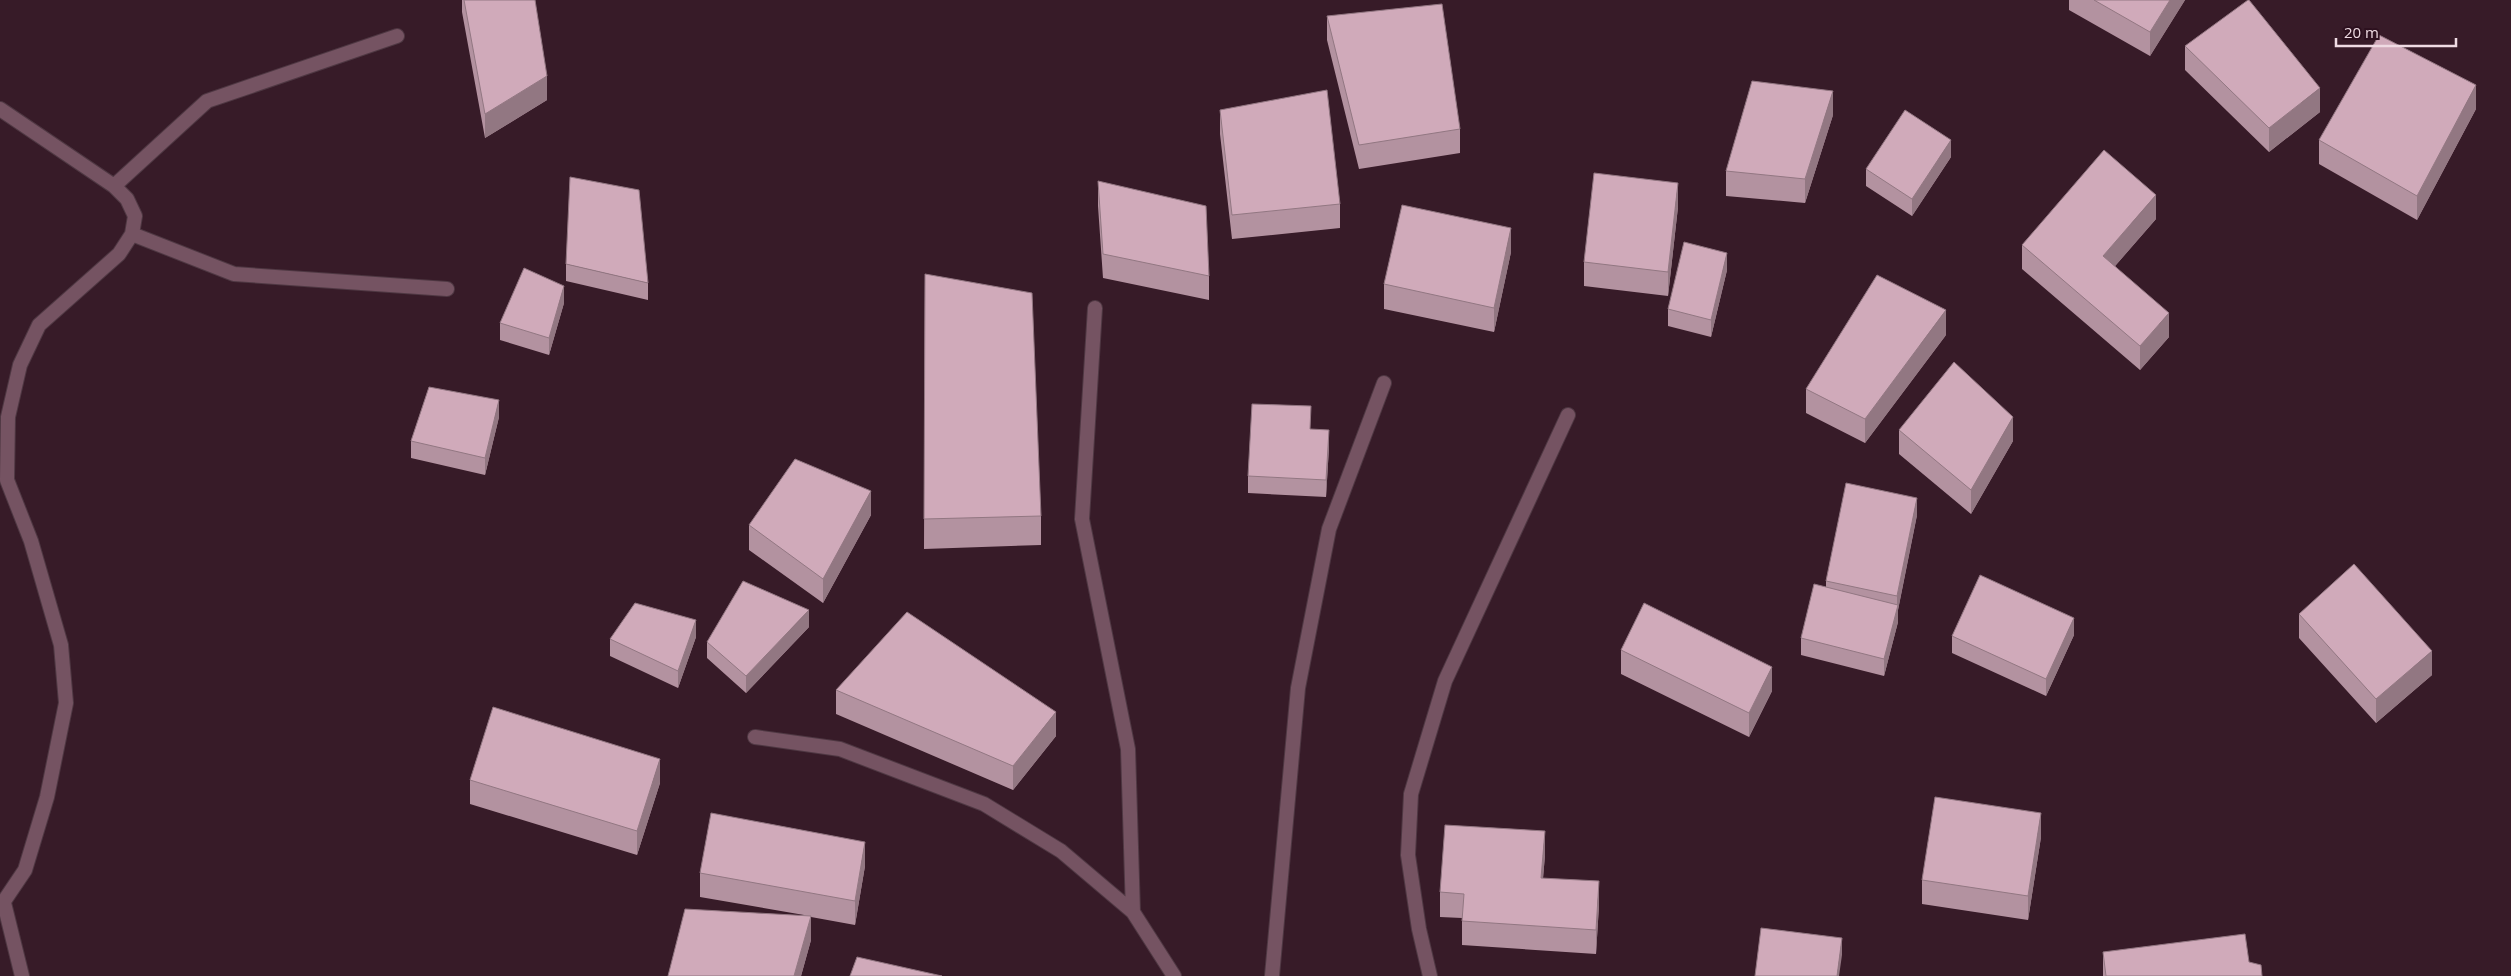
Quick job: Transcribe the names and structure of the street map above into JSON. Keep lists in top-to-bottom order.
{
  "scale_bar": "20 m"
}
